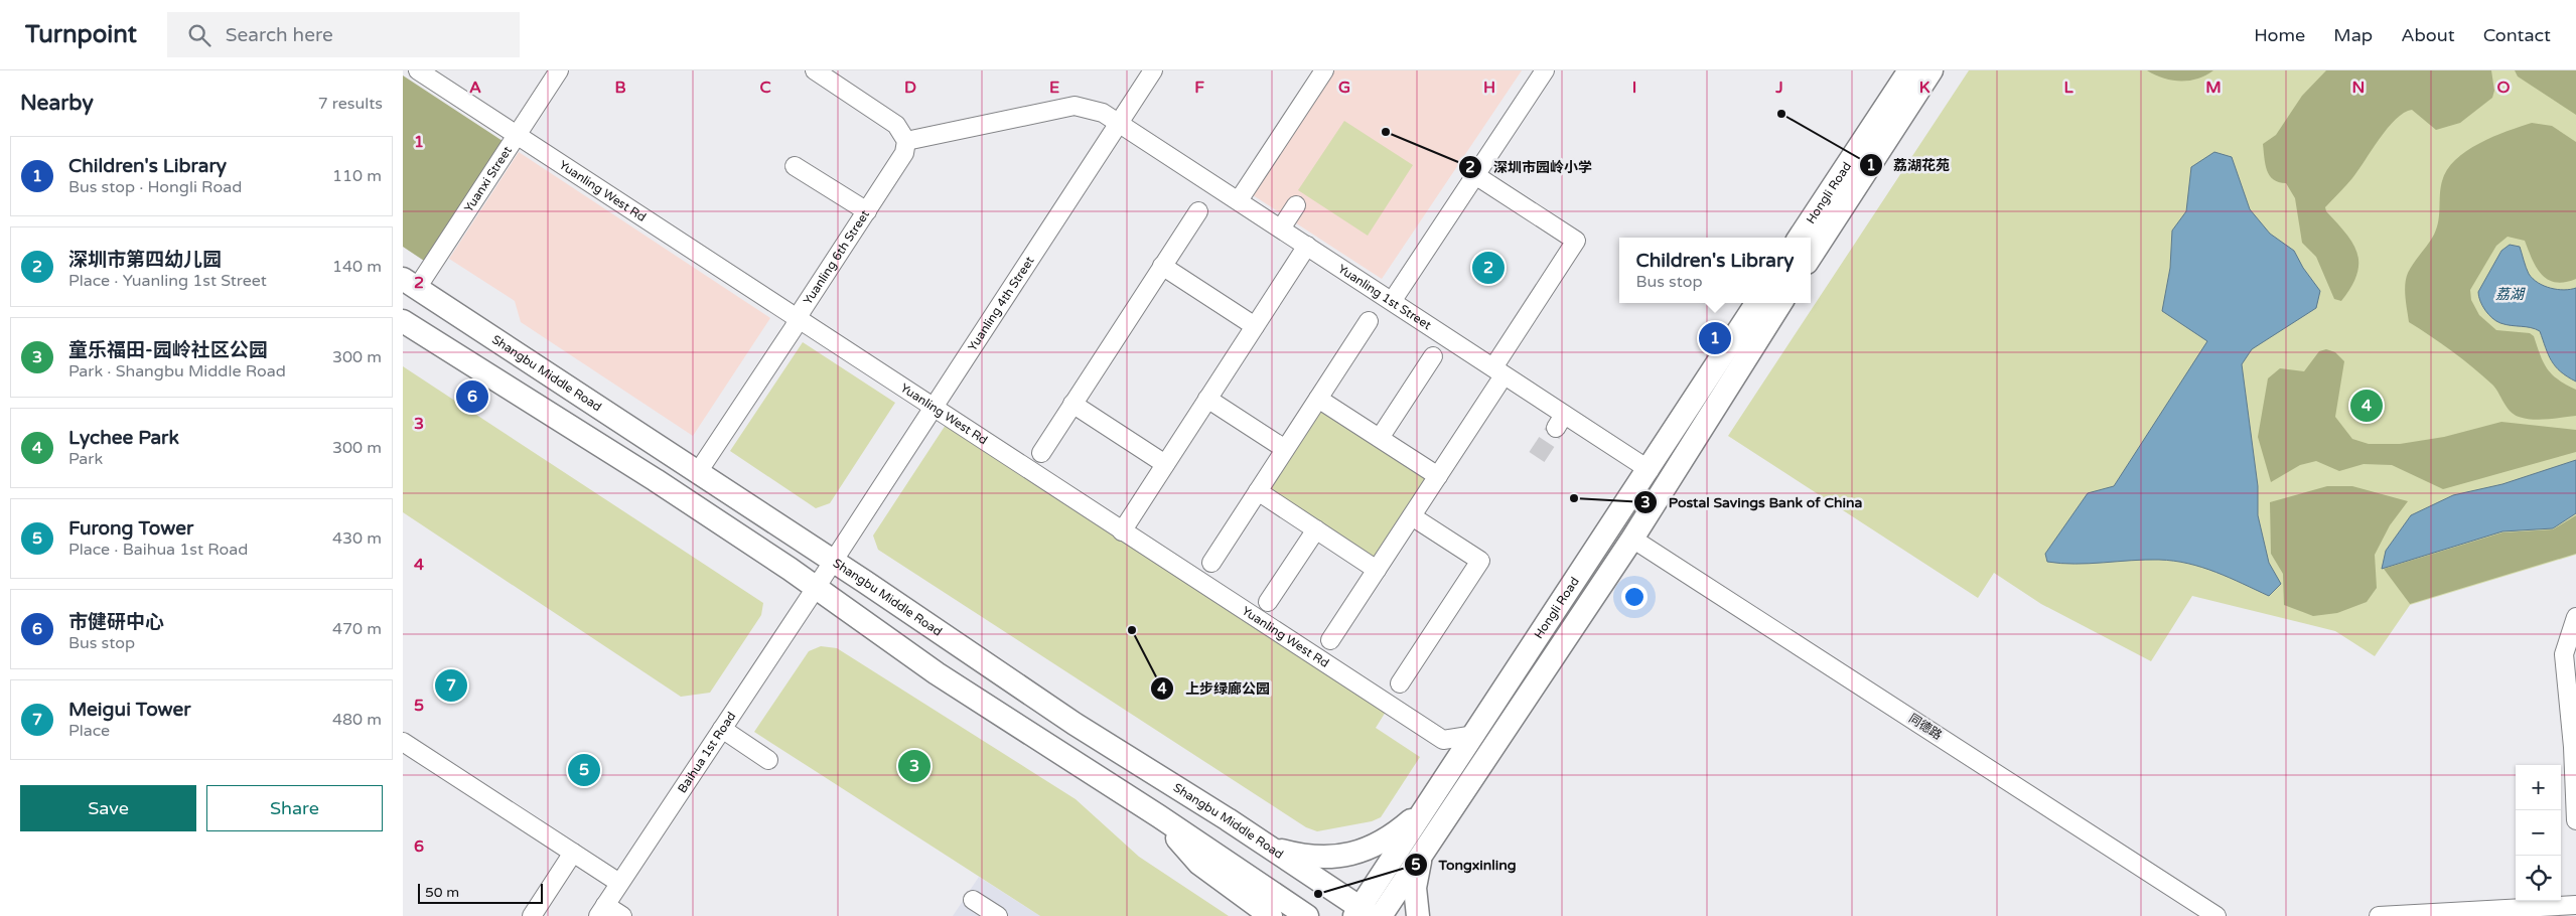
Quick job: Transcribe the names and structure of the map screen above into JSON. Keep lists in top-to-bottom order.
{
  "streets": {
    "main road": ["Hongli Road", "Shangbu Middle Road"],
    "street": [
      "Yuanxi Street",
      "Yuanling West Rd",
      "Yuanling 6th Street",
      "Yuanling 1st Street",
      "Yuanling 4th Street",
      "同德路",
      "Baihua 1st Road"
    ]
  },
  "crossings": [
    ["Yuanxi Street", "Yuanling West Rd"],
    ["Yuanxi Street", "Shangbu Middle Road"],
    ["Yuanling West Rd", "Hongli Road"],
    ["Yuanling West Rd", "Yuanling 6th Street"],
    ["Yuanling West Rd", "Yuanling 4th Street"],
    ["Hongli Road", "Yuanling 1st Street"],
    ["Hongli Road", "Shangbu Middle Road"],
    ["Hongli Road", "同德路"],
    ["Yuanling 6th Street", "Yuanling 1st Street"],
    ["Yuanling 6th Street", "Shangbu Middle Road"],
    ["Yuanling 1st Street", "Yuanling 4th Street"],
    ["Yuanling 4th Street", "Shangbu Middle Road"],
    ["Yuanling 4th Street", "Baihua 1st Road"],
    ["Shangbu Middle Road", "Baihua 1st Road"]
  ],
  "water": ["荔湖"],
  "places": [
    "荔湖花苑",
    "深圳市园岭小学",
    "Postal Savings Bank of China",
    "上步绿廊公园",
    "Tongxinling"
  ],
  "scale_bar": "50 m",
  "page": {
    "header": "Turnpoint",
    "search": "Search here",
    "nav": [
      "Home",
      "Map",
      "About",
      "Contact"
    ],
    "heading": ["Nearby", "7 results"],
    "list": [
      {
        "mark": "1",
        "name": "Children's Library",
        "note": "Bus stop · Hongli Road",
        "value": "110 m"
      },
      {
        "mark": "2",
        "name": "深圳市第四幼儿园",
        "note": "Place · Yuanling 1st Street",
        "value": "140 m"
      },
      {
        "mark": "3",
        "name": "童乐福田-园岭社区公园",
        "note": "Park · Shangbu Middle Road",
        "value": "300 m"
      },
      {
        "mark": "4",
        "name": "Lychee Park",
        "note": "Park",
        "value": "300 m"
      },
      {
        "mark": "5",
        "name": "Furong Tower",
        "note": "Place · Baihua 1st Road",
        "value": "430 m"
      },
      {
        "mark": "6",
        "name": "市健研中心",
        "note": "Bus stop",
        "value": "470 m"
      },
      {
        "mark": "7",
        "name": "Meigui Tower",
        "note": "Place",
        "value": "480 m"
      }
    ],
    "popup": ["Children's Library", "Bus stop"],
    "pins": [
      "2",
      "1",
      "6",
      "4",
      "7",
      "3",
      "5"
    ],
    "map_buttons": ["+", "−"],
    "buttons": ["Save", "Share"],
    "scale": "50 m"
  },
  "grid": {
    "columns": [
      "A",
      "B",
      "C",
      "D",
      "E",
      "F",
      "G",
      "H",
      "I",
      "J",
      "K",
      "L",
      "M",
      "N",
      "O"
    ],
    "rows": [
      "1",
      "2",
      "3",
      "4",
      "5",
      "6"
    ]
  }
}
